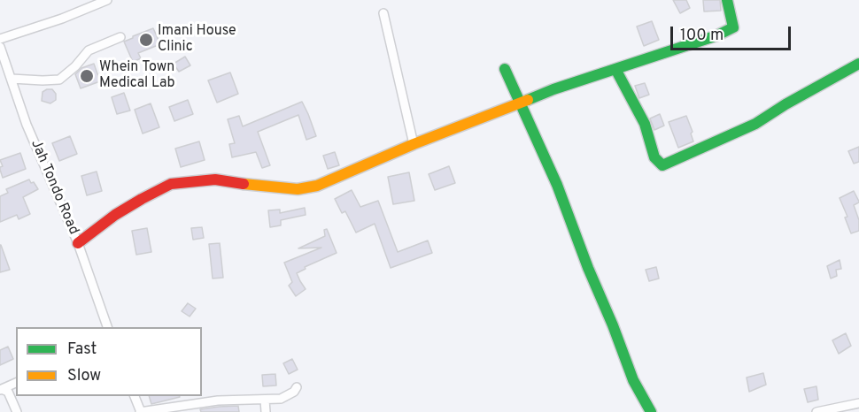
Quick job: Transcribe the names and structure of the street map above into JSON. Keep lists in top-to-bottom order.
{
  "streets": {
    "street": ["Jah Tondo Road"]
  },
  "places": ["Imani House Clinic", "Whein Town Medical Lab"],
  "legend": ["Fast", "Slow"],
  "scale_bar": "100 m"
}
